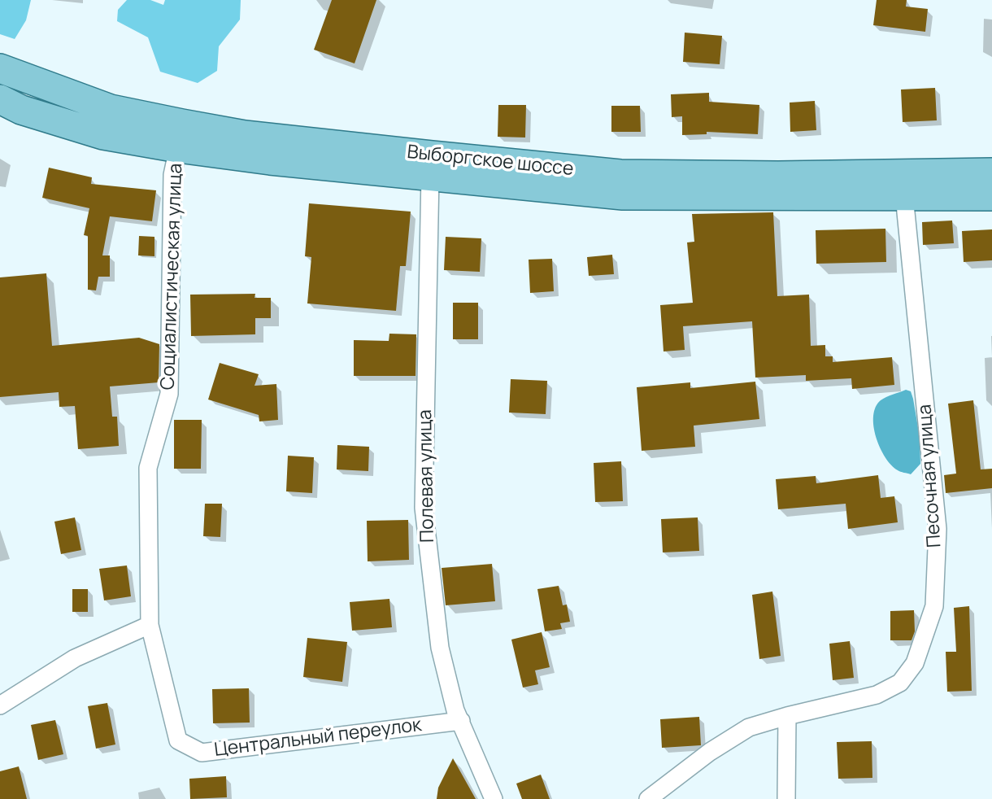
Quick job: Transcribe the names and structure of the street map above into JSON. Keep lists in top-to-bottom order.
{
  "streets": {
    "main road": ["Выборгское шоссе"],
    "street": [
      "Социалистическая улица",
      "Полевая улица",
      "Песочная улица",
      "Центральный переулок"
    ]
  },
  "crossings": [
    ["Выборгское шоссе", "Социалистическая улица"],
    ["Выборгское шоссе", "Полевая улица"],
    ["Выборгское шоссе", "Песочная улица"],
    ["Социалистическая улица", "Центральный переулок"],
    ["Полевая улица", "Центральный переулок"]
  ]
}
